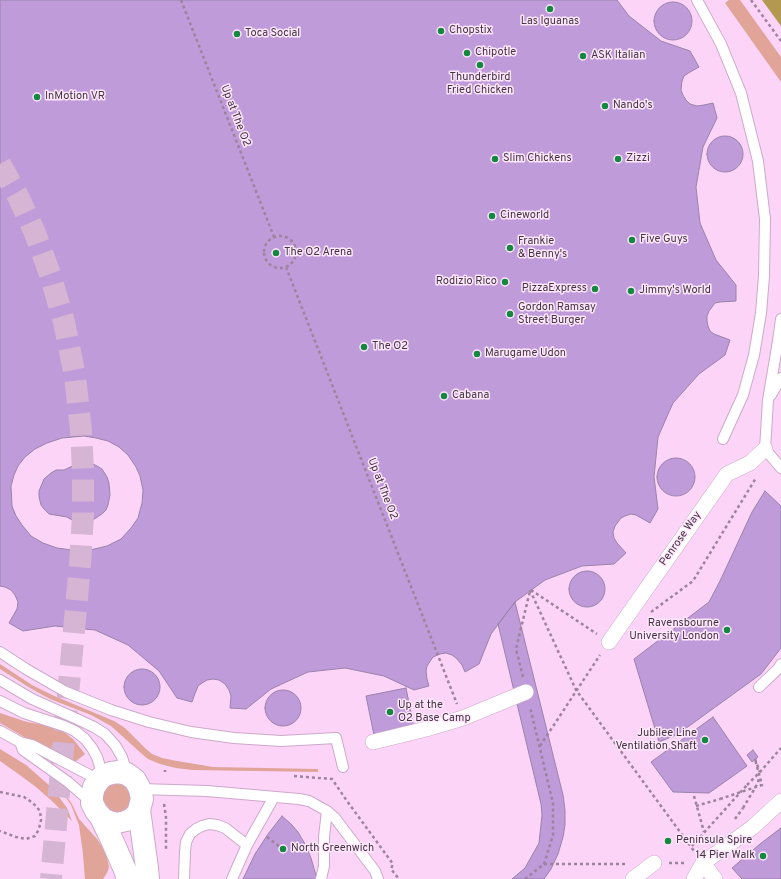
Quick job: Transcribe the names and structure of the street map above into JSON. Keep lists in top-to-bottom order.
{
  "streets": {
    "street": ["Penrose Way"],
    "path": ["Up at The O2"]
  },
  "places": [
    "Las Iguanas",
    "Chopstix",
    "Toca Social",
    "Chipotle",
    "ASK Italian",
    "Thunderbird Fried Chicken",
    "InMotion VR",
    "Nando's",
    "Slim Chickens",
    "Zizzi",
    "Cineworld",
    "Five Guys",
    "Frankie & Benny's",
    "The O2 Arena",
    "Rodizio Rico",
    "PizzaExpress",
    "Jimmy's World",
    "Gordon Ramsay Street Burger",
    "The O2",
    "Marugame Udon",
    "Cabana",
    "Ravensbourne University London",
    "Up at the O2 Base Camp",
    "Jubilee Line Ventilation Shaft",
    "Peninsula Spire",
    "North Greenwich",
    "14 Pier Walk"
  ]
}
